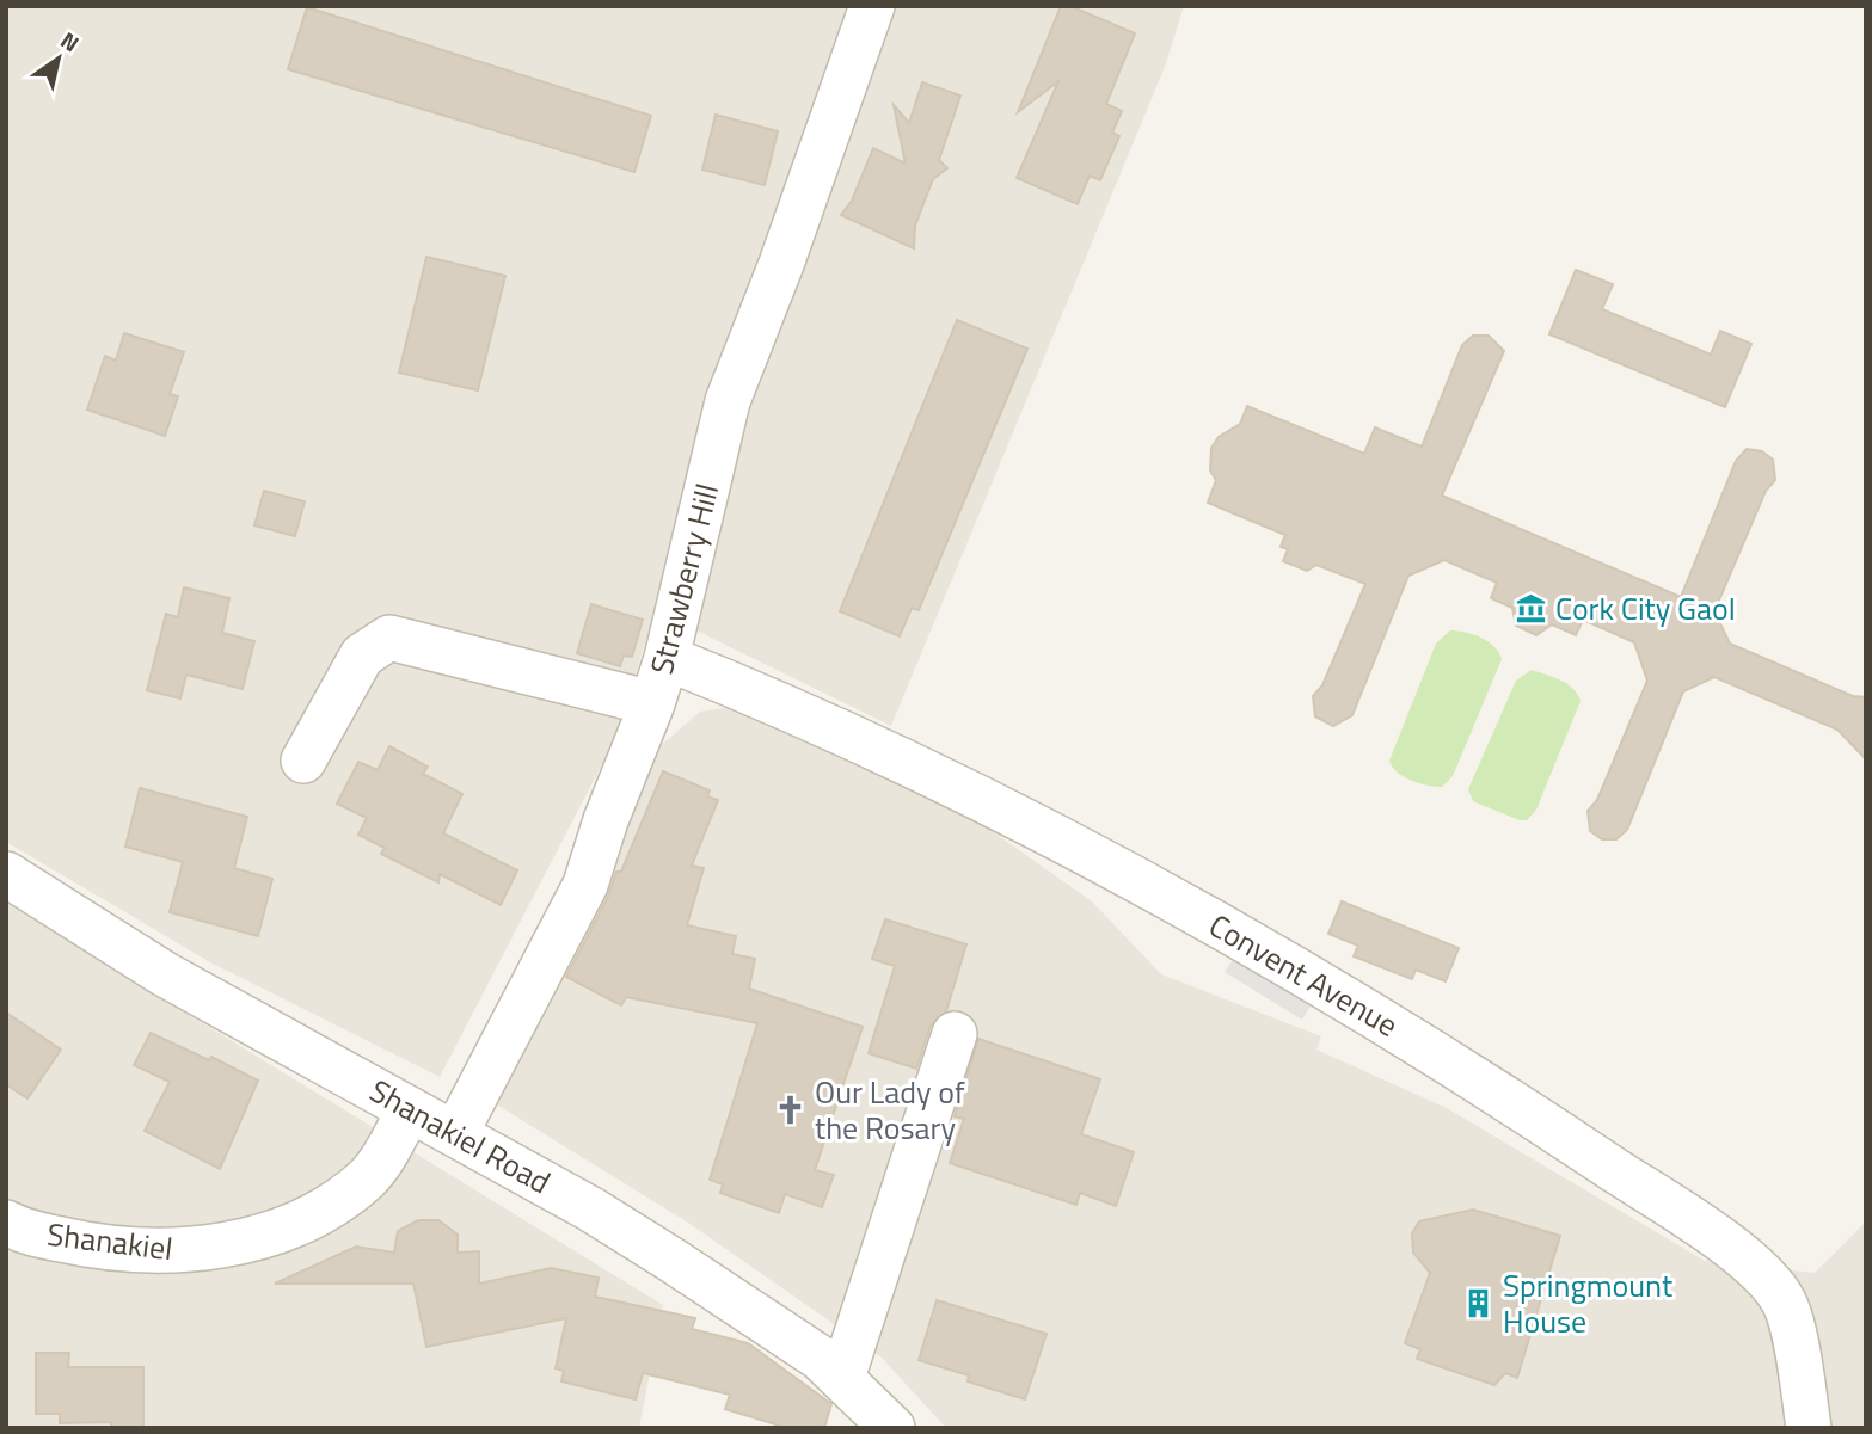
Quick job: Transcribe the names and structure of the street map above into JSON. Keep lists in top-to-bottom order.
{
  "streets": {
    "street": [
      "Strawberry Hill",
      "Convent Avenue",
      "Shanakiel Road",
      "Shanakiel"
    ]
  },
  "crossings": [
    ["Strawberry Hill", "Convent Avenue"],
    ["Strawberry Hill", "Shanakiel Road"],
    ["Shanakiel Road", "Shanakiel"]
  ],
  "places": {
    "museum": ["Cork City Gaol"],
    "church": ["Our Lady of the Rosary"],
    "building": ["Springmount House"]
  },
  "north": "top right"
}
